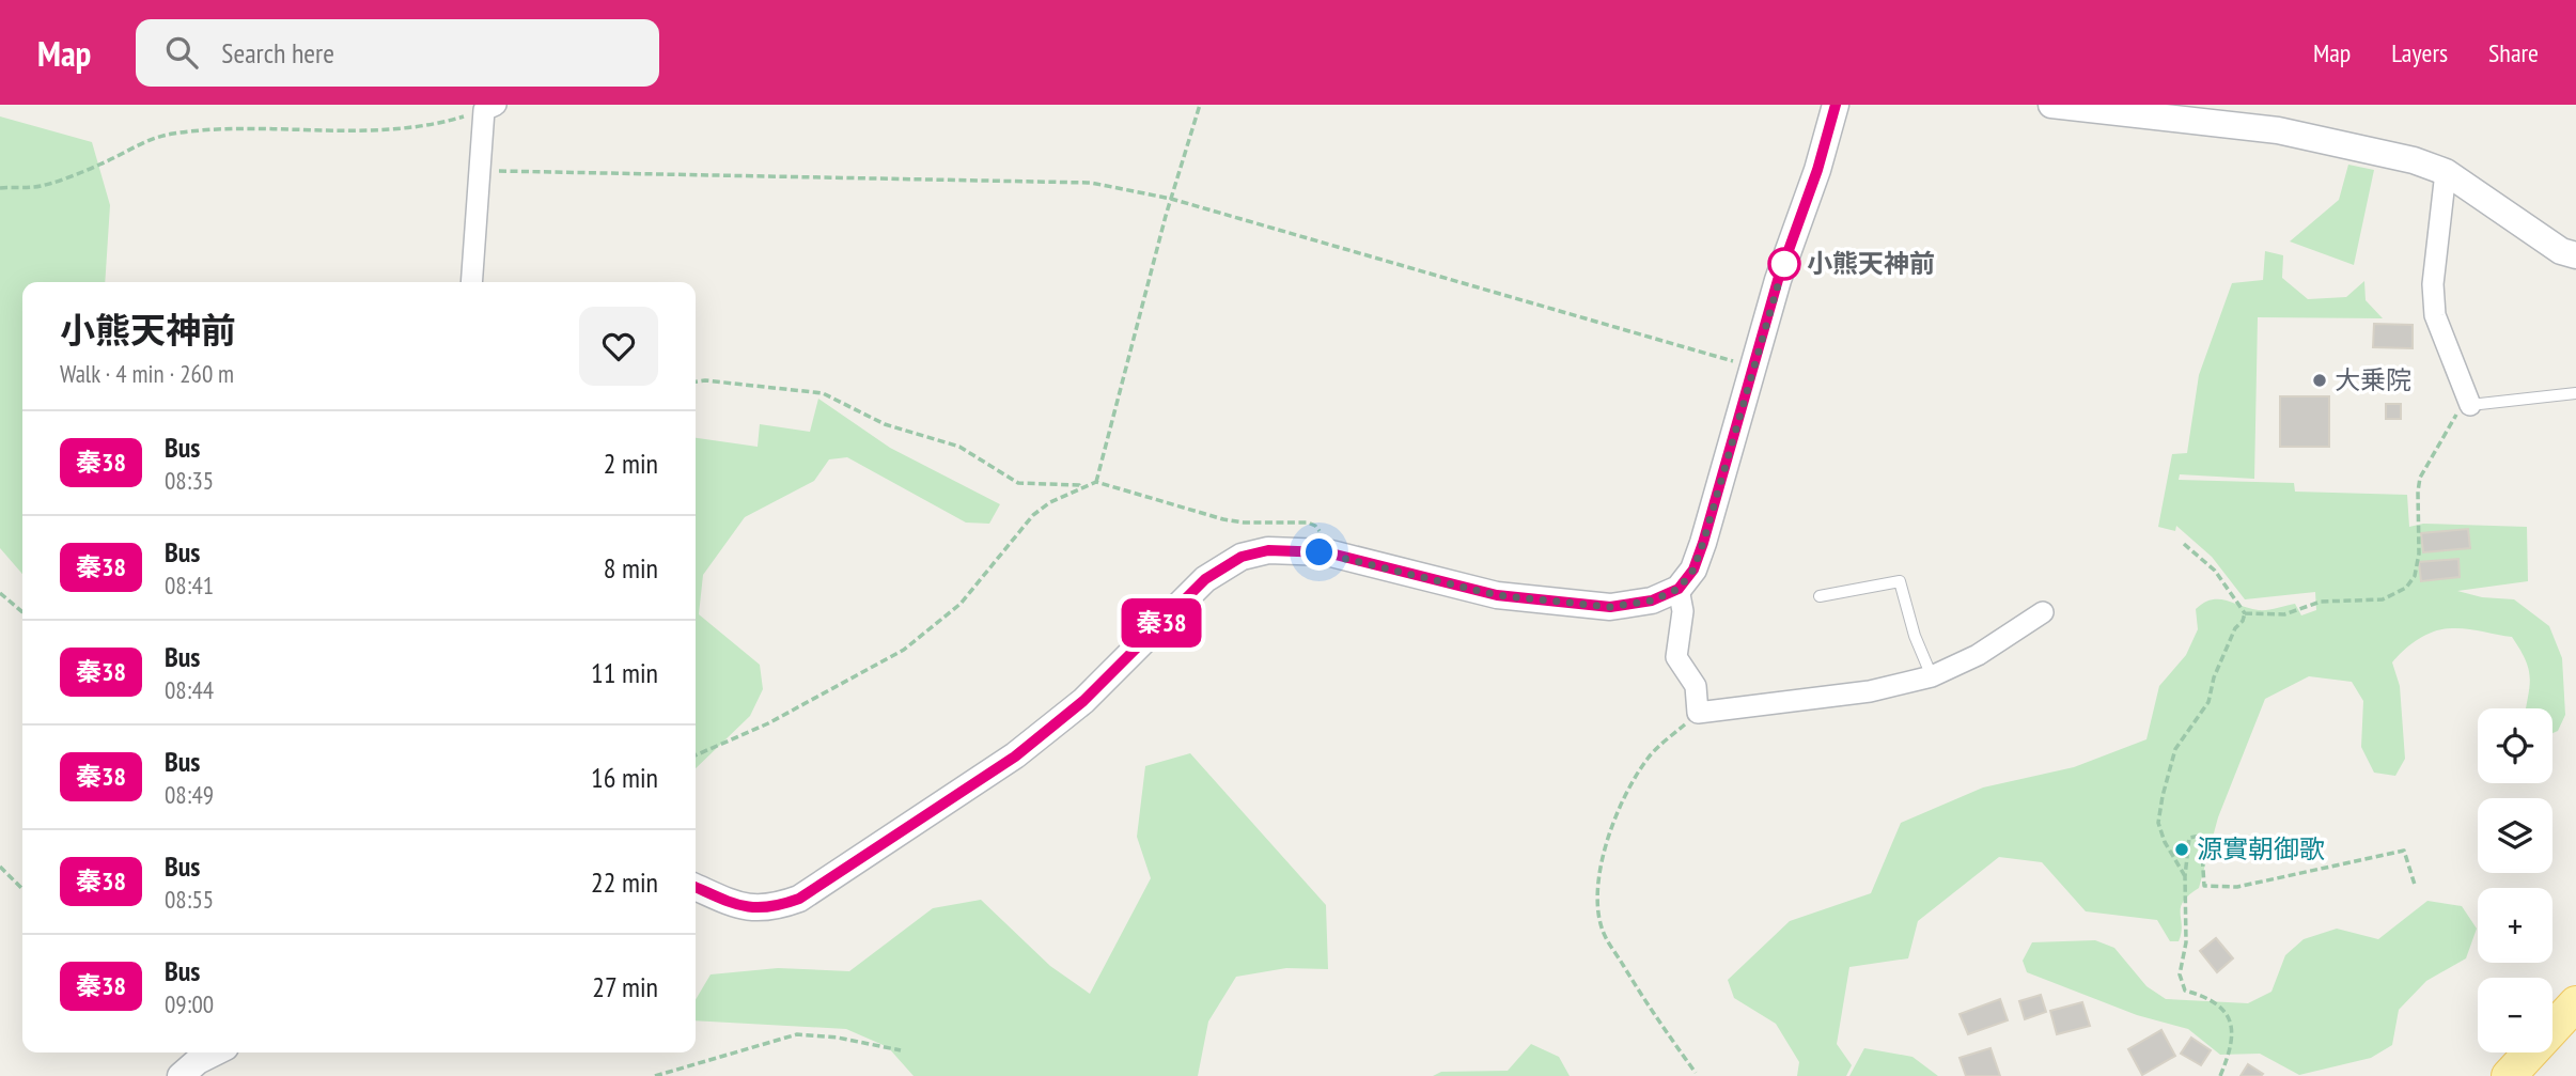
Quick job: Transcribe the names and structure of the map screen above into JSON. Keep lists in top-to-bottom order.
{
  "places": ["小熊天神前", "大乗院", "源實朝御歌"],
  "lines": ["bus line 秦38"],
  "page": {
    "header": "Map",
    "search": "Search here",
    "nav": ["Map", "Layers", "Share"],
    "on_map": "秦38",
    "heading": ["小熊天神前", "Walk · 4 min · 260 m"],
    "list": [
      {
        "mark": "秦38",
        "name": "Bus",
        "note": "08:35",
        "value": "2 min"
      },
      {
        "mark": "秦38",
        "name": "Bus",
        "note": "08:41",
        "value": "8 min"
      },
      {
        "mark": "秦38",
        "name": "Bus",
        "note": "08:44",
        "value": "11 min"
      },
      {
        "mark": "秦38",
        "name": "Bus",
        "note": "08:49",
        "value": "16 min"
      },
      {
        "mark": "秦38",
        "name": "Bus",
        "note": "08:55",
        "value": "22 min"
      },
      {
        "mark": "秦38",
        "name": "Bus",
        "note": "09:00",
        "value": "27 min"
      }
    ],
    "map_buttons": ["+", "−"]
  }
}
